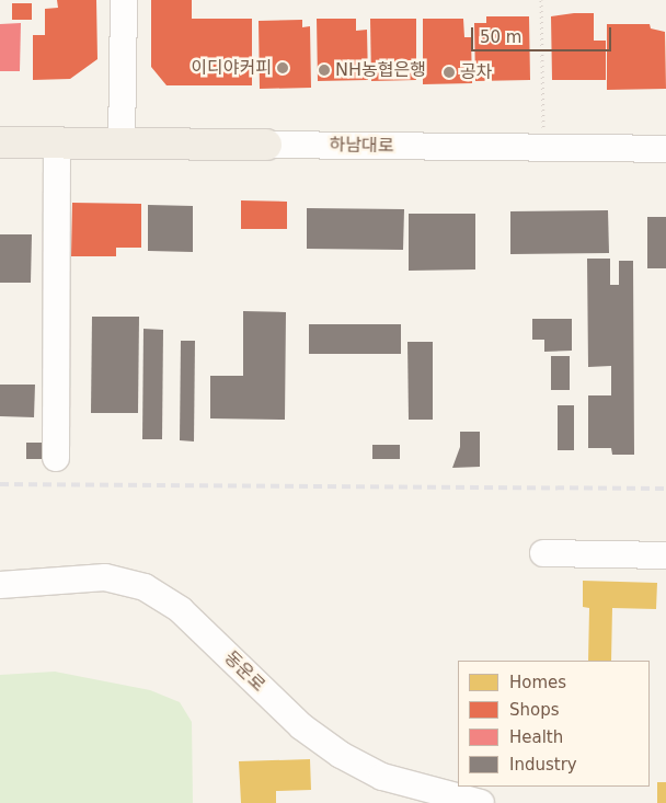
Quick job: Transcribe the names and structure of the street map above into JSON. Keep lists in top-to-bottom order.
{
  "streets": {
    "main road": ["하남대로"],
    "street": ["동운로"]
  },
  "places": ["이디야커피", "NH농협은행", "공차"],
  "legend": [
    "Homes",
    "Shops",
    "Health",
    "Industry"
  ],
  "scale_bar": "50 m"
}
